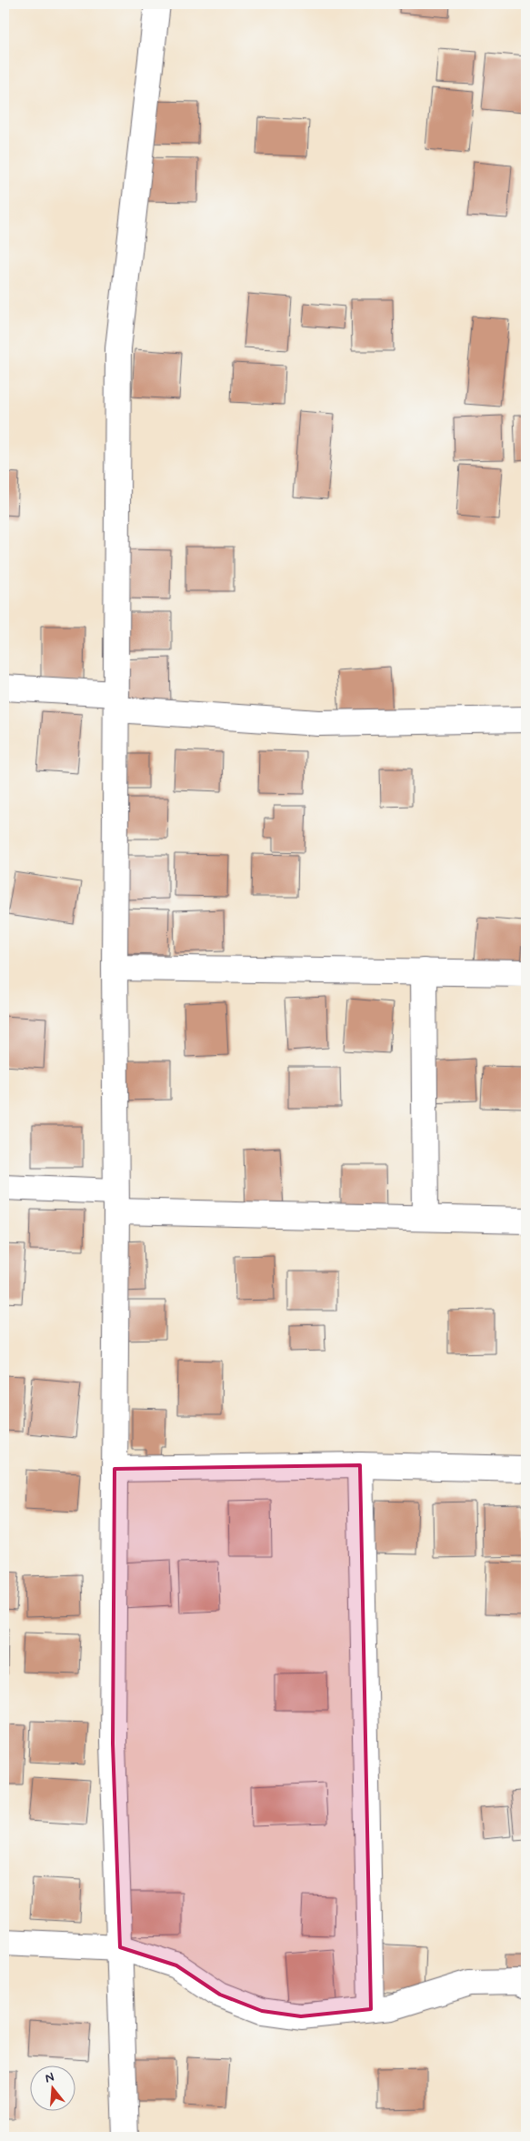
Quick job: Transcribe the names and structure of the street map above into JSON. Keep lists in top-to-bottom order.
{
  "north": "top"
}
